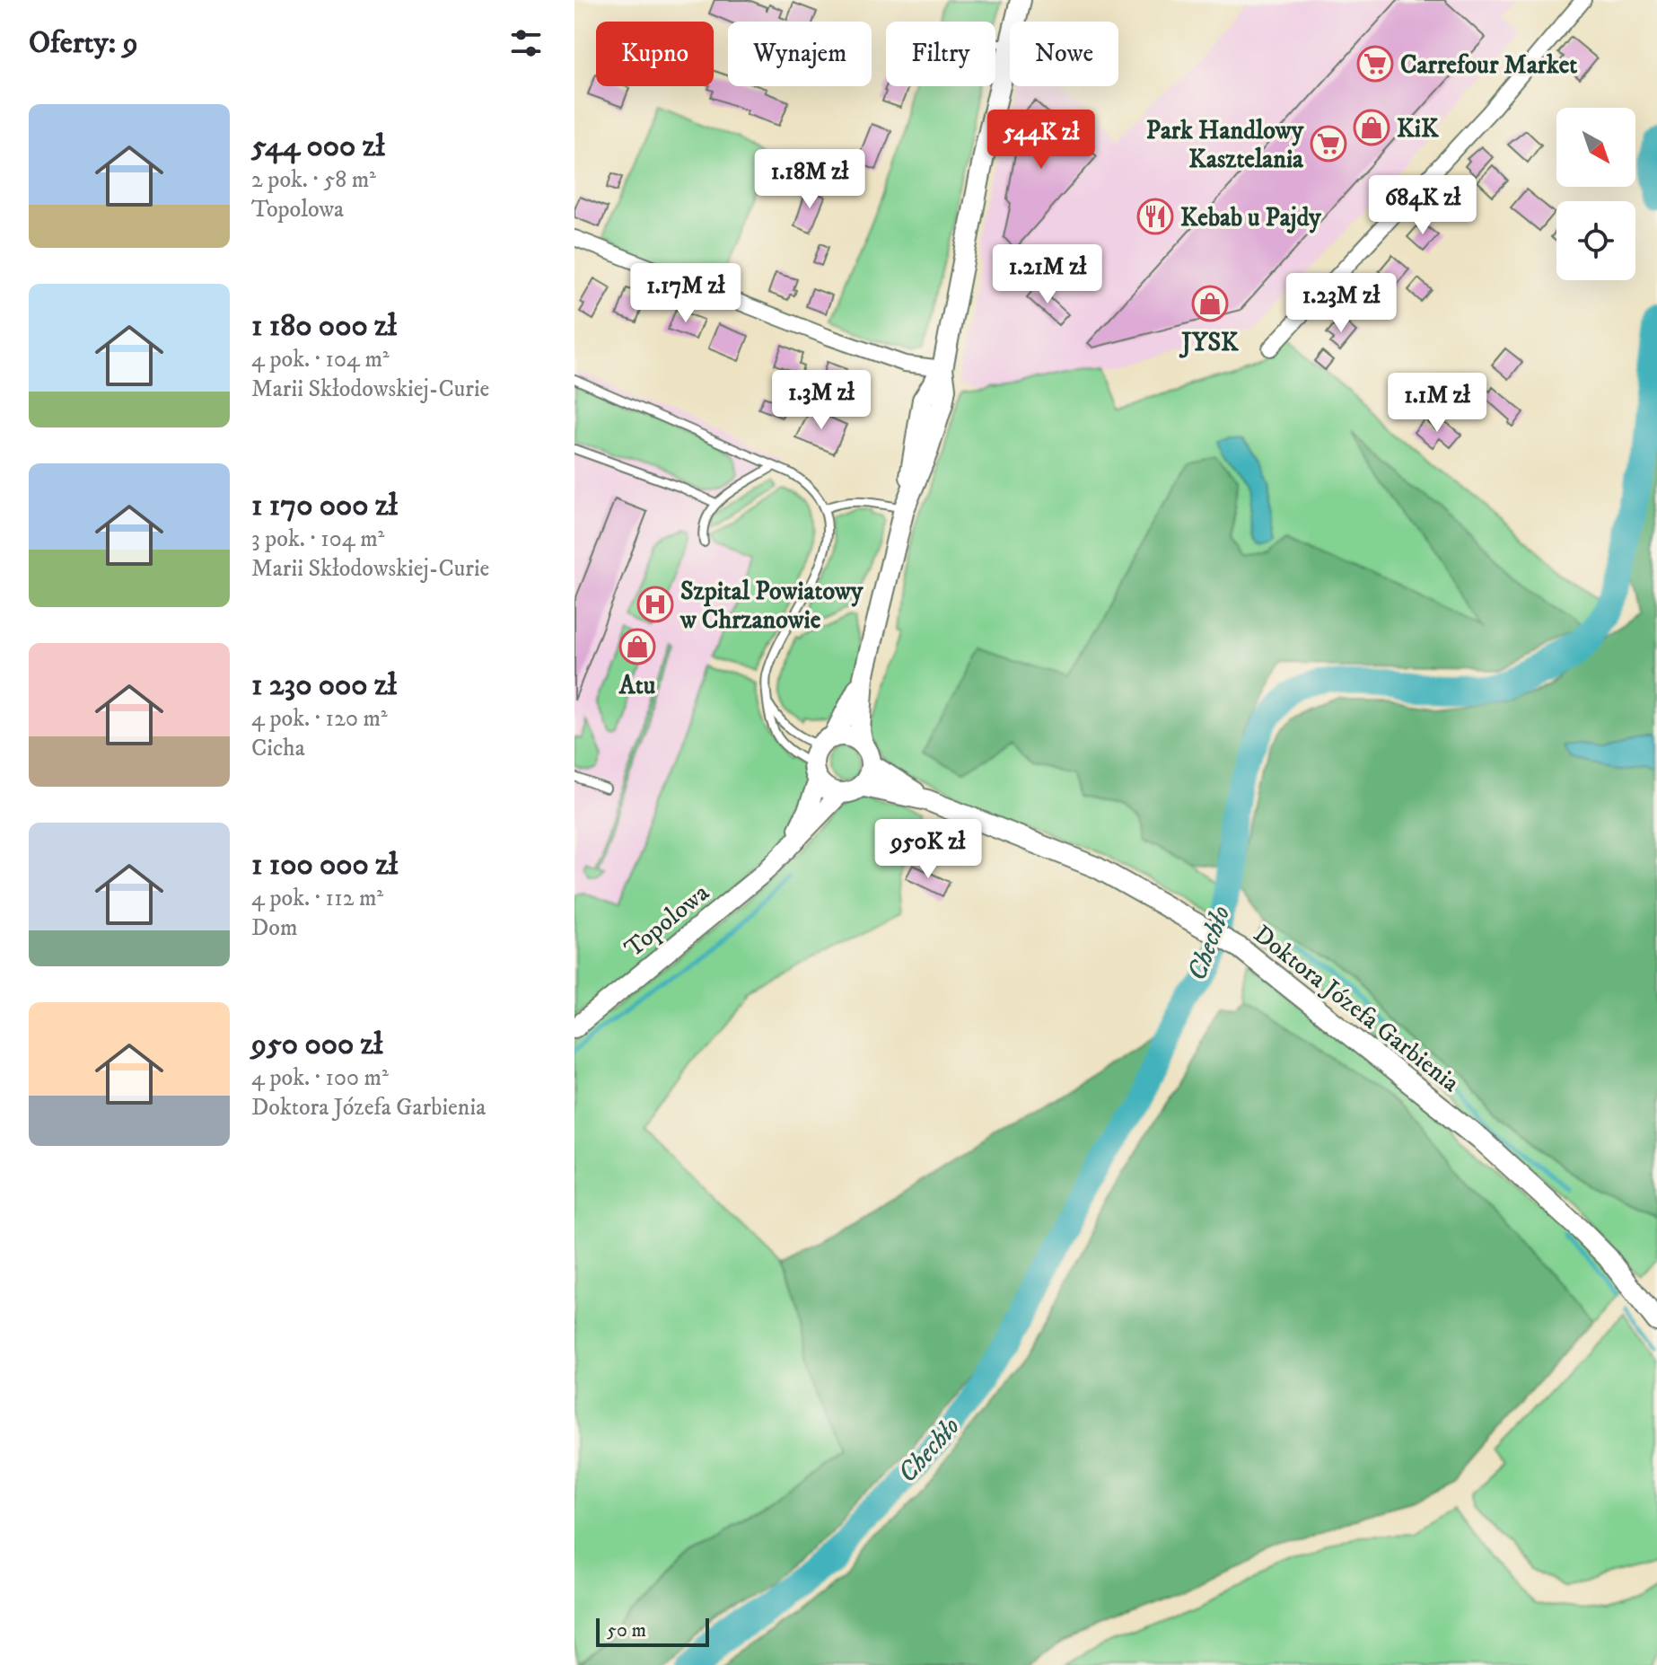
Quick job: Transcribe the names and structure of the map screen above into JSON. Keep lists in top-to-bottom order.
{
  "streets": {
    "main road": ["Topolowa", "Doktora Józefa Garbienia"]
  },
  "crossings": [
    ["Topolowa", "Doktora Józefa Garbienia"]
  ],
  "water": ["Chechło"],
  "places": {
    "supermarket": ["Carrefour Market", "Park Handlowy Kasztelania"],
    "shop": ["KiK", "JYSK", "Atu"],
    "restaurant": ["Kebab u Pajdy"],
    "hospital": ["Szpital Powiatowy w Chrzanowie"]
  },
  "scale_bar": "50 m",
  "north": "bottom right",
  "page": {
    "heading": "Oferty: 9",
    "chip": [
      "Kupno",
      "Wynajem",
      "Filtry",
      "Nowe"
    ],
    "list": [
      {
        "name": "544 000 zł",
        "note": "2 pok. · 58 m² · Topolowa"
      },
      {
        "name": "1 180 000 zł",
        "note": "4 pok. · 104 m² · Marii Skłodowskiej-Curie"
      },
      {
        "name": "1 170 000 zł",
        "note": "3 pok. · 104 m² · Marii Skłodowskiej-Curie"
      },
      {
        "name": "1 230 000 zł",
        "note": "4 pok. · 120 m² · Cicha"
      },
      {
        "name": "1 100 000 zł",
        "note": "4 pok. · 112 m² · Dom"
      },
      {
        "name": "950 000 zł",
        "note": "4 pok. · 100 m² · Doktora Józefa Garbienia"
      }
    ],
    "price": [
      "544K zł",
      "1.18M zł",
      "684K zł",
      "1.21M zł",
      "1.17M zł",
      "1.23M zł",
      "1.3M zł",
      "1.1M zł",
      "950K zł"
    ],
    "scale": "50 m"
  }
}
